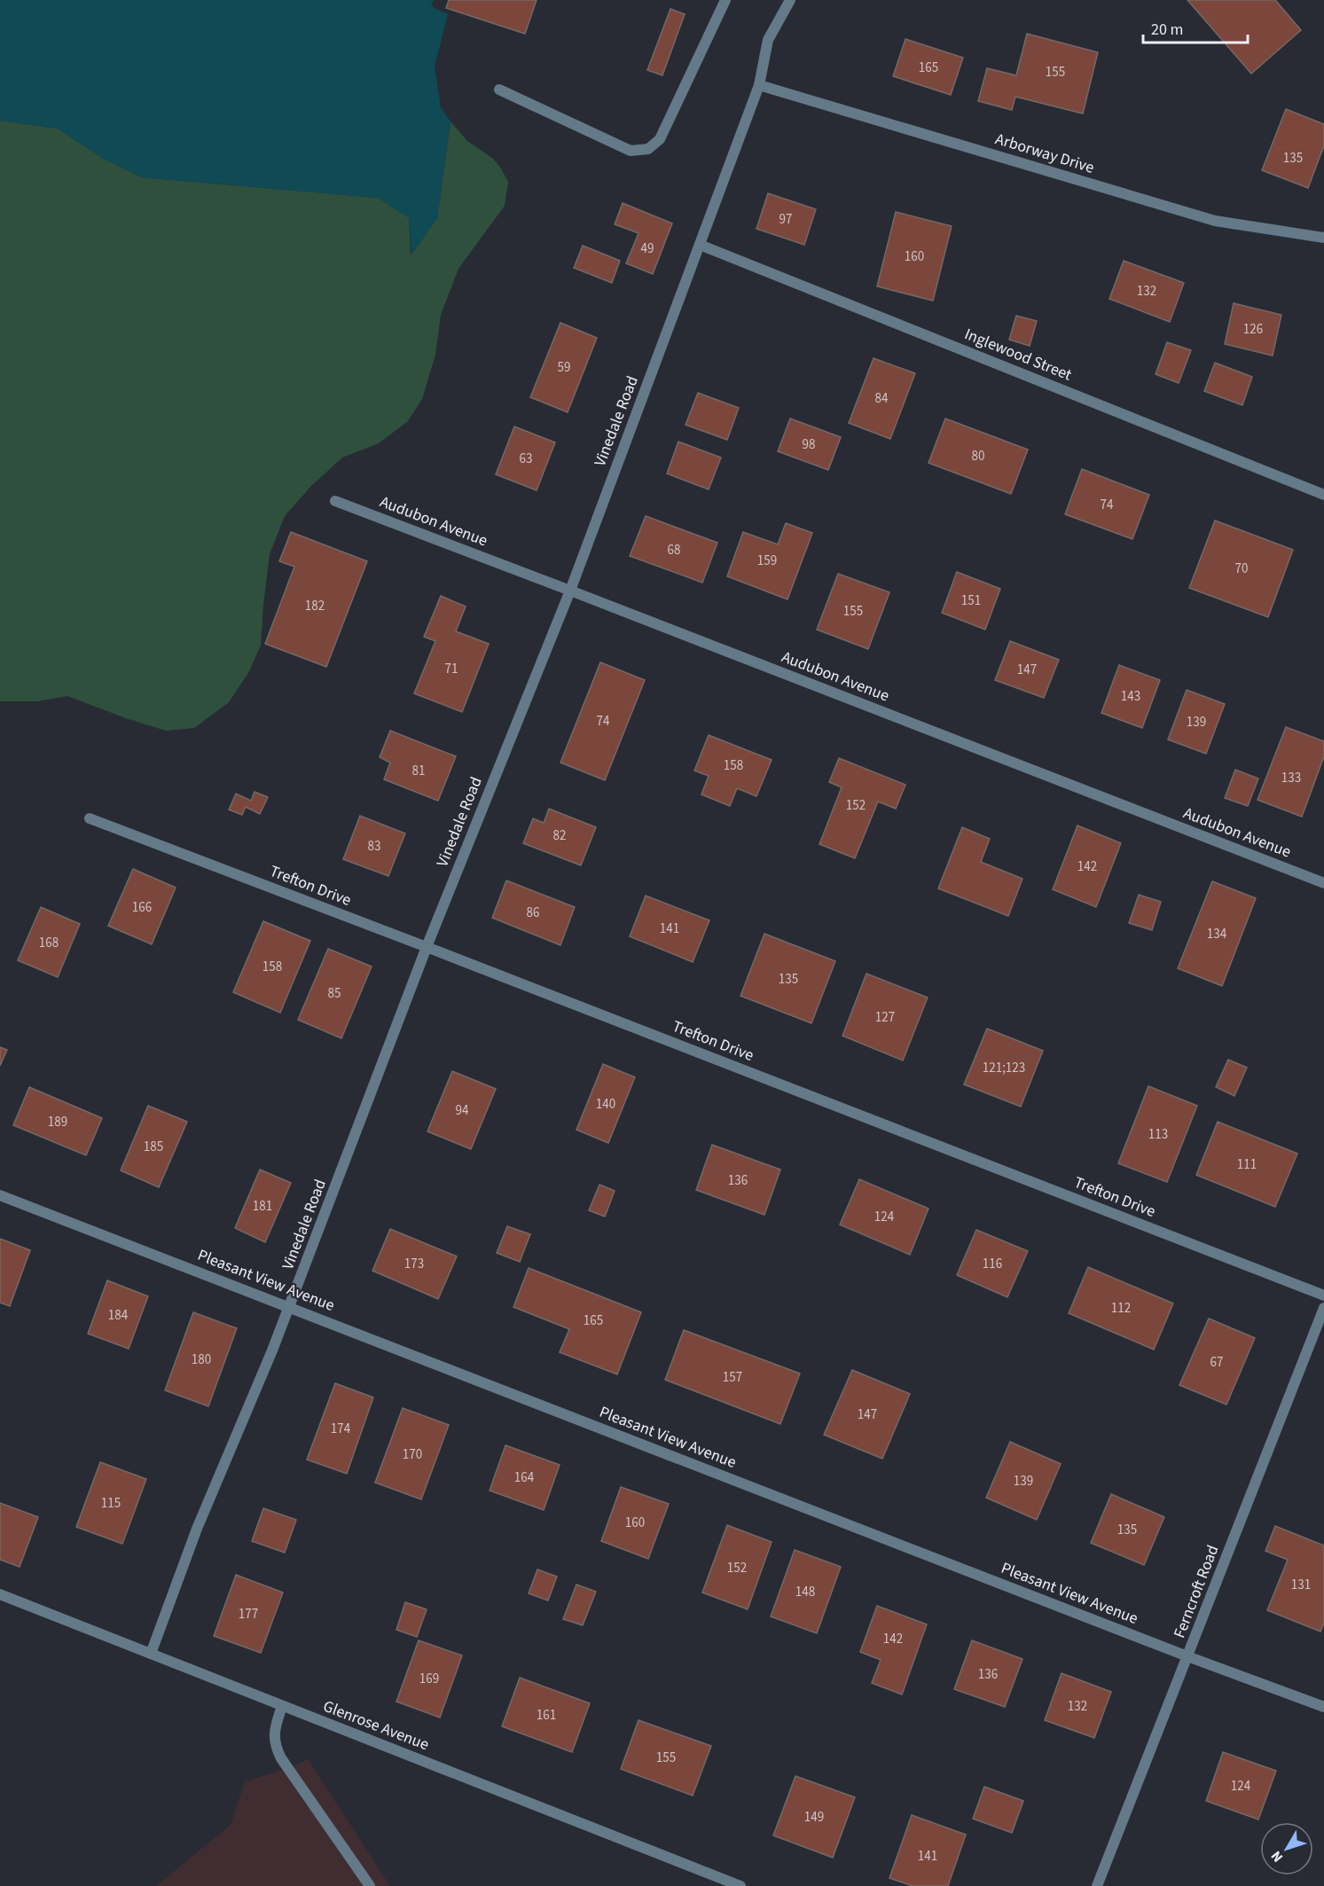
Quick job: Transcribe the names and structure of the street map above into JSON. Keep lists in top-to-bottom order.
{
  "streets": {
    "street": [
      "Arborway Drive",
      "Inglewood Street",
      "Vinedale Road",
      "Audubon Avenue",
      "Trefton Drive",
      "Pleasant View Avenue",
      "Ferncroft Road",
      "Glenrose Avenue"
    ]
  },
  "crossings": [
    ["Arborway Drive", "Vinedale Road"],
    ["Inglewood Street", "Vinedale Road"],
    ["Vinedale Road", "Audubon Avenue"],
    ["Vinedale Road", "Trefton Drive"],
    ["Vinedale Road", "Pleasant View Avenue"],
    ["Vinedale Road", "Glenrose Avenue"],
    ["Pleasant View Avenue", "Ferncroft Road"]
  ],
  "house_numbers": [
    "165",
    "155",
    "135",
    "97",
    "49",
    "160",
    "132",
    "126",
    "59",
    "84",
    "98",
    "80",
    "63",
    "74",
    "68",
    "159",
    "70",
    "151",
    "182",
    "155",
    "71",
    "147",
    "143",
    "74",
    "139",
    "158",
    "81",
    "133",
    "152",
    "82",
    "83",
    "142",
    "166",
    "86",
    "141",
    "134",
    "168",
    "158",
    "135",
    "85",
    "127",
    "121;123",
    "140",
    "94",
    "189",
    "113",
    "185",
    "111",
    "136",
    "181",
    "124",
    "173",
    "116",
    "112",
    "184",
    "165",
    "180",
    "67",
    "157",
    "147",
    "174",
    "170",
    "164",
    "139",
    "115",
    "160",
    "135",
    "152",
    "131",
    "148",
    "177",
    "142",
    "136",
    "169",
    "132",
    "161",
    "155",
    "124",
    "149",
    "141"
  ],
  "scale_bar": "20 m",
  "north": "bottom left"
}
